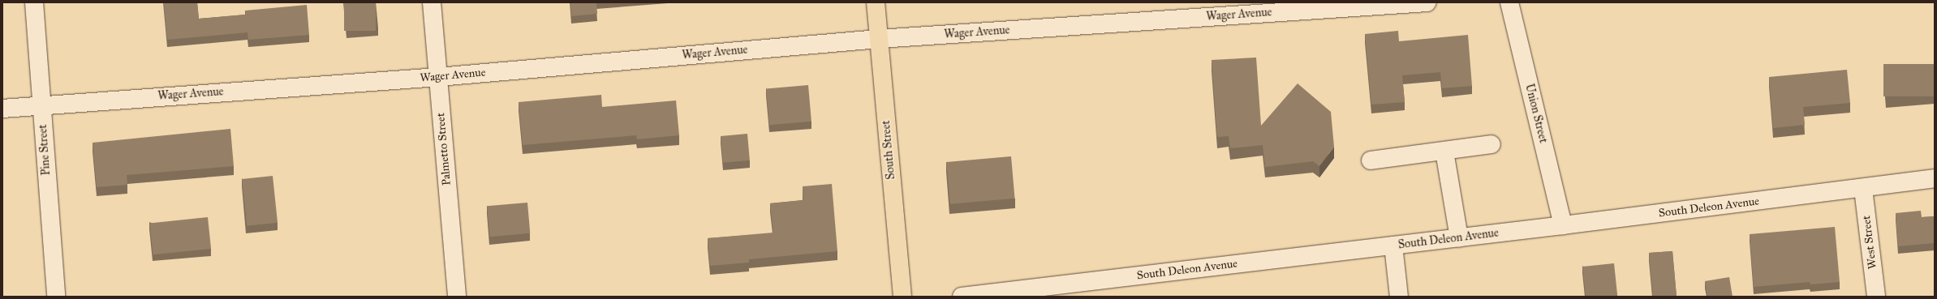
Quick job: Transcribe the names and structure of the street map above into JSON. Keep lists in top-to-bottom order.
{
  "streets": {
    "main road": ["South Street"],
    "street": [
      "Wager Avenue",
      "Union Street",
      "Palmetto Street",
      "Pine Street",
      "South Deleon Avenue",
      "West Street"
    ]
  },
  "crossings": [
    ["Wager Avenue", "Palmetto Street"],
    ["Wager Avenue", "Pine Street"],
    ["Wager Avenue", "South Street"],
    ["Union Street", "South Deleon Avenue"],
    ["South Deleon Avenue", "West Street"]
  ]
}
